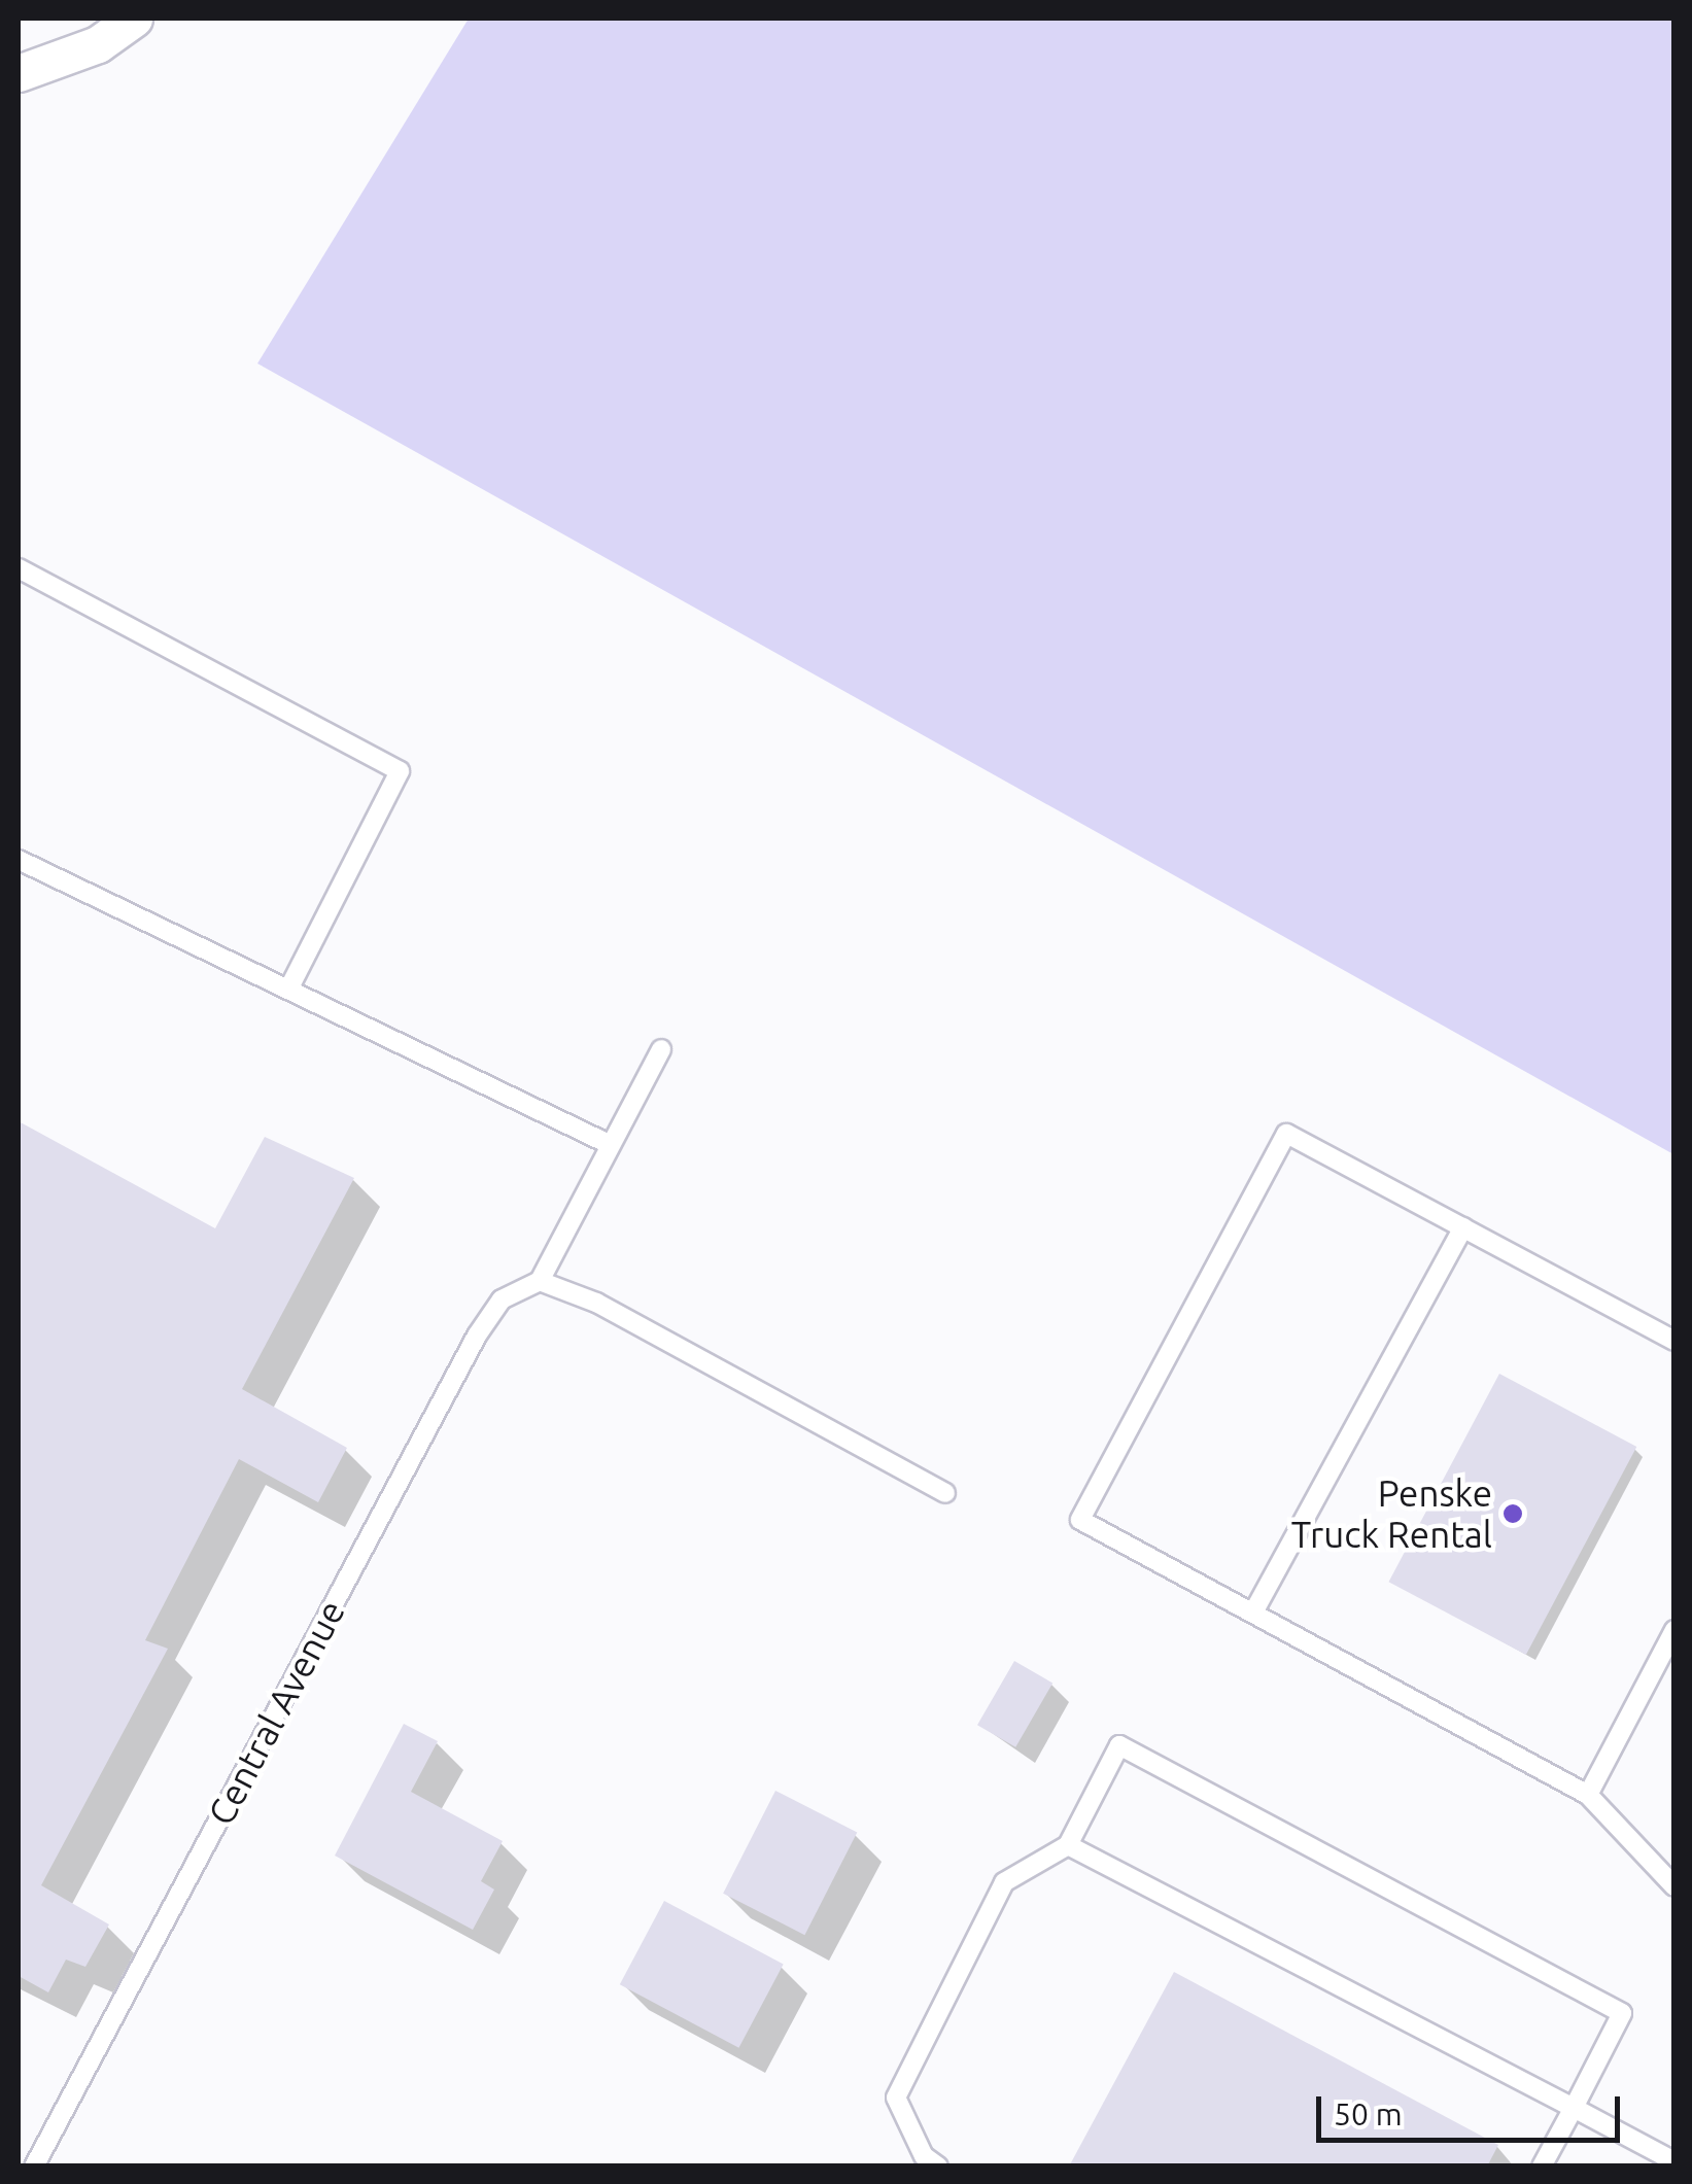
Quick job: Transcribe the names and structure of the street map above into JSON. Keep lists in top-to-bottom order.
{
  "streets": {
    "lane": ["Central Avenue"]
  },
  "places": ["Penske Truck Rental"],
  "scale_bar": "50 m"
}
